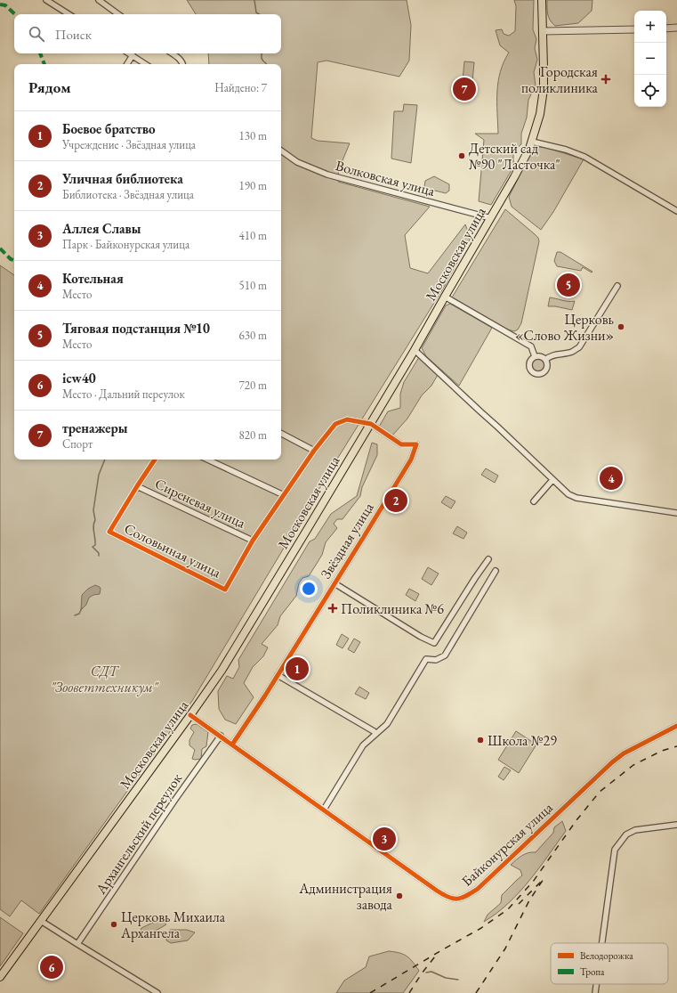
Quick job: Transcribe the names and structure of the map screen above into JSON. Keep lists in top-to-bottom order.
{
  "streets": {
    "main road": ["Московская улица"],
    "street": [
      "Волковская улица",
      "Сиреневая улица",
      "Звёздная улица",
      "Соловьиная улица",
      "Архангельский переулок",
      "Байконурская улица"
    ]
  },
  "crossings": [
    ["Волковская улица", "Московская улица"],
    ["Московская улица", "Звёздная улица"],
    ["Московская улица", "Байконурская улица"],
    ["Сиреневая улица", "Соловьиная улица"],
    ["Звёздная улица", "Байконурская улица"],
    ["Архангельский переулок", "Байконурская улица"]
  ],
  "parks": ["СДТ \"Зооветтехникум\""],
  "places": {
    "health": ["Городская поликлиника", "Поликлиника №6"],
    "other": [
      "Детский сад №90 \"Ласточка\"",
      "Церковь «Слово Жизни»",
      "Школа №29",
      "Администрация завода",
      "Церковь Михаила Архангела"
    ]
  },
  "legend": ["Велодорожка", "Тропа"],
  "page": {
    "map_buttons": ["+", "−"],
    "search": "Поиск",
    "heading": ["Рядом", "Найдено: 7"],
    "pins": [
      "7",
      "5",
      "4",
      "2",
      "1",
      "3",
      "6"
    ],
    "list": [
      {
        "mark": "1",
        "name": "Боевое братство",
        "note": "Учреждение · Звёздная улица",
        "value": "130 m"
      },
      {
        "mark": "2",
        "name": "Уличная библиотека",
        "note": "Библиотека · Звёздная улица",
        "value": "190 m"
      },
      {
        "mark": "3",
        "name": "Аллея Славы",
        "note": "Парк · Байконурская улица",
        "value": "410 m"
      },
      {
        "mark": "4",
        "name": "Котельная",
        "note": "Место",
        "value": "510 m"
      },
      {
        "mark": "5",
        "name": "Тяговая подстанция №10",
        "note": "Место",
        "value": "630 m"
      },
      {
        "mark": "6",
        "name": "icw40",
        "note": "Место · Дальний переулок",
        "value": "720 m"
      },
      {
        "mark": "7",
        "name": "тренажеры",
        "note": "Спорт",
        "value": "820 m"
      }
    ]
  }
}
